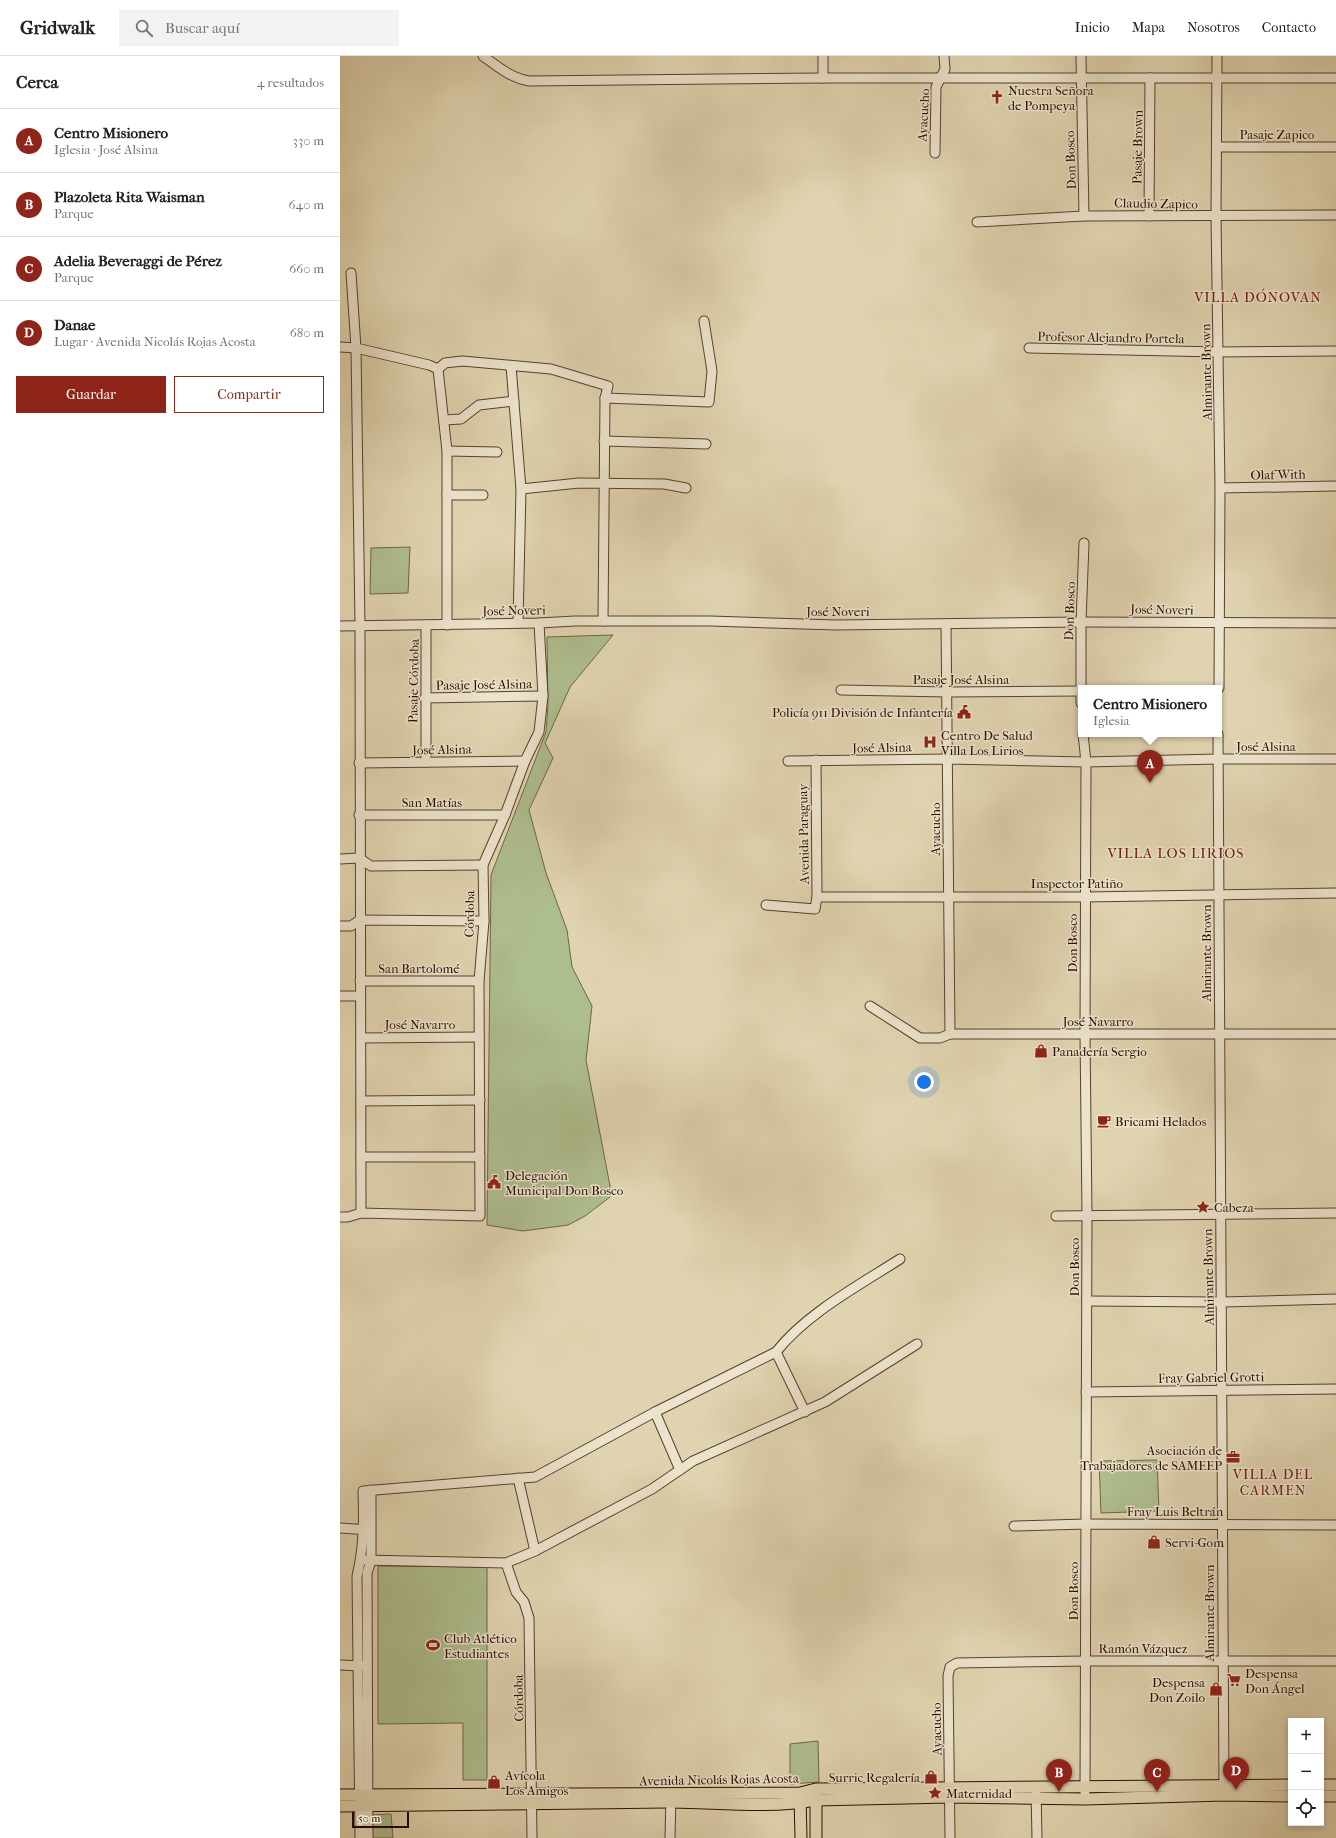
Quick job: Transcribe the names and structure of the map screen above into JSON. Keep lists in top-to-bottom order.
{
  "streets": {
    "main road": ["Avenida Nicolás Rojas Acosta"],
    "street": [
      "Ayacucho",
      "Pasaje Zapico",
      "Pasaje Brown",
      "Don Bosco",
      "Claudio Zapico",
      "Profesor Alejandro Portela",
      "Almirante Brown",
      "Olaf With",
      "José Noveri",
      "Pasaje José Alsina",
      "Pasaje Córdoba",
      "José Alsina",
      "San Matías",
      "Avenida Paraguay",
      "Inspector Patiño",
      "Córdoba",
      "San Bartolomé",
      "José Navarro",
      "Fray Gabriel Grotti",
      "Fray Luis Beltrán",
      "Ramón Vázquez"
    ]
  },
  "crossings": [
    ["Ayacucho", "José Noveri"],
    ["Ayacucho", "Pasaje José Alsina"],
    ["Ayacucho", "José Alsina"],
    ["Ayacucho", "Inspector Patiño"],
    ["Ayacucho", "José Navarro"],
    ["Ayacucho", "Ramón Vázquez"],
    ["Ayacucho", "Avenida Nicolás Rojas Acosta"],
    ["Pasaje Zapico", "Almirante Brown"],
    ["Pasaje Brown", "Claudio Zapico"],
    ["Don Bosco", "Claudio Zapico"],
    ["Don Bosco", "José Noveri"],
    ["Don Bosco", "José Alsina"],
    ["Don Bosco", "Inspector Patiño"],
    ["Don Bosco", "José Navarro"],
    ["Don Bosco", "Fray Gabriel Grotti"],
    ["Don Bosco", "Fray Luis Beltrán"],
    ["Don Bosco", "Ramón Vázquez"],
    ["Don Bosco", "Avenida Nicolás Rojas Acosta"],
    ["Claudio Zapico", "Almirante Brown"],
    ["Profesor Alejandro Portela", "Almirante Brown"],
    ["Almirante Brown", "Olaf With"],
    ["Almirante Brown", "José Noveri"],
    ["Almirante Brown", "José Alsina"],
    ["Almirante Brown", "Inspector Patiño"],
    ["Almirante Brown", "José Navarro"],
    ["Almirante Brown", "Fray Gabriel Grotti"],
    ["Almirante Brown", "Fray Luis Beltrán"],
    ["Almirante Brown", "Ramón Vázquez"],
    ["Almirante Brown", "Avenida Nicolás Rojas Acosta"],
    ["José Noveri", "Pasaje Córdoba"],
    ["José Noveri", "Córdoba"],
    ["Pasaje José Alsina", "Pasaje Córdoba"],
    ["Pasaje José Alsina", "Córdoba"],
    ["Pasaje Córdoba", "José Alsina"],
    ["José Alsina", "Avenida Paraguay"],
    ["José Alsina", "Córdoba"],
    ["San Matías", "Córdoba"],
    ["Avenida Paraguay", "Inspector Patiño"],
    ["Córdoba", "San Bartolomé"],
    ["Córdoba", "José Navarro"],
    ["Córdoba", "Avenida Nicolás Rojas Acosta"]
  ],
  "districts": ["VILLA DÓNOVAN", "VILLA LOS LIRIOS", "VILLA DEL CARMEN"],
  "places": {
    "church": ["Nuestra Señora de Pompeya"],
    "public building": ["Policía 911 División de Infantería", "Delegación Municipal Don Bosco"],
    "hospital": ["Centro De Salud Villa Los Lirios"],
    "shop": [
      "Panadería Sergio",
      "Servi-Gom",
      "Despensa Don Zoilo",
      "Surric Regalería",
      "Avícola Los Amigos"
    ],
    "cafe": ["Bricami Helados"],
    "place": ["Cabeza", "Maternidad"],
    "office": ["Asociación de Trabajadores de SAMEEP"],
    "sports": ["Club Atlético Estudiantes"],
    "supermarket": ["Despensa Don Ángel"]
  },
  "scale_bar": "50 m",
  "page": {
    "header": "Gridwalk",
    "search": "Buscar aquí",
    "nav": [
      "Inicio",
      "Mapa",
      "Nosotros",
      "Contacto"
    ],
    "heading": ["Cerca", "4 resultados"],
    "list": [
      {
        "mark": "A",
        "name": "Centro Misionero",
        "note": "Iglesia · José Alsina",
        "value": "330 m"
      },
      {
        "mark": "B",
        "name": "Plazoleta Rita Waisman",
        "note": "Parque",
        "value": "640 m"
      },
      {
        "mark": "C",
        "name": "Adelia Beveraggi de Pérez",
        "note": "Parque",
        "value": "660 m"
      },
      {
        "mark": "D",
        "name": "Danae",
        "note": "Lugar · Avenida Nicolás Rojas Acosta",
        "value": "680 m"
      }
    ],
    "buttons": ["Guardar", "Compartir"],
    "popup": ["Centro Misionero", "Iglesia"],
    "pins": [
      "A",
      "D",
      "B",
      "C"
    ],
    "map_buttons": ["+", "−"],
    "scale": "50 m"
  }
}
